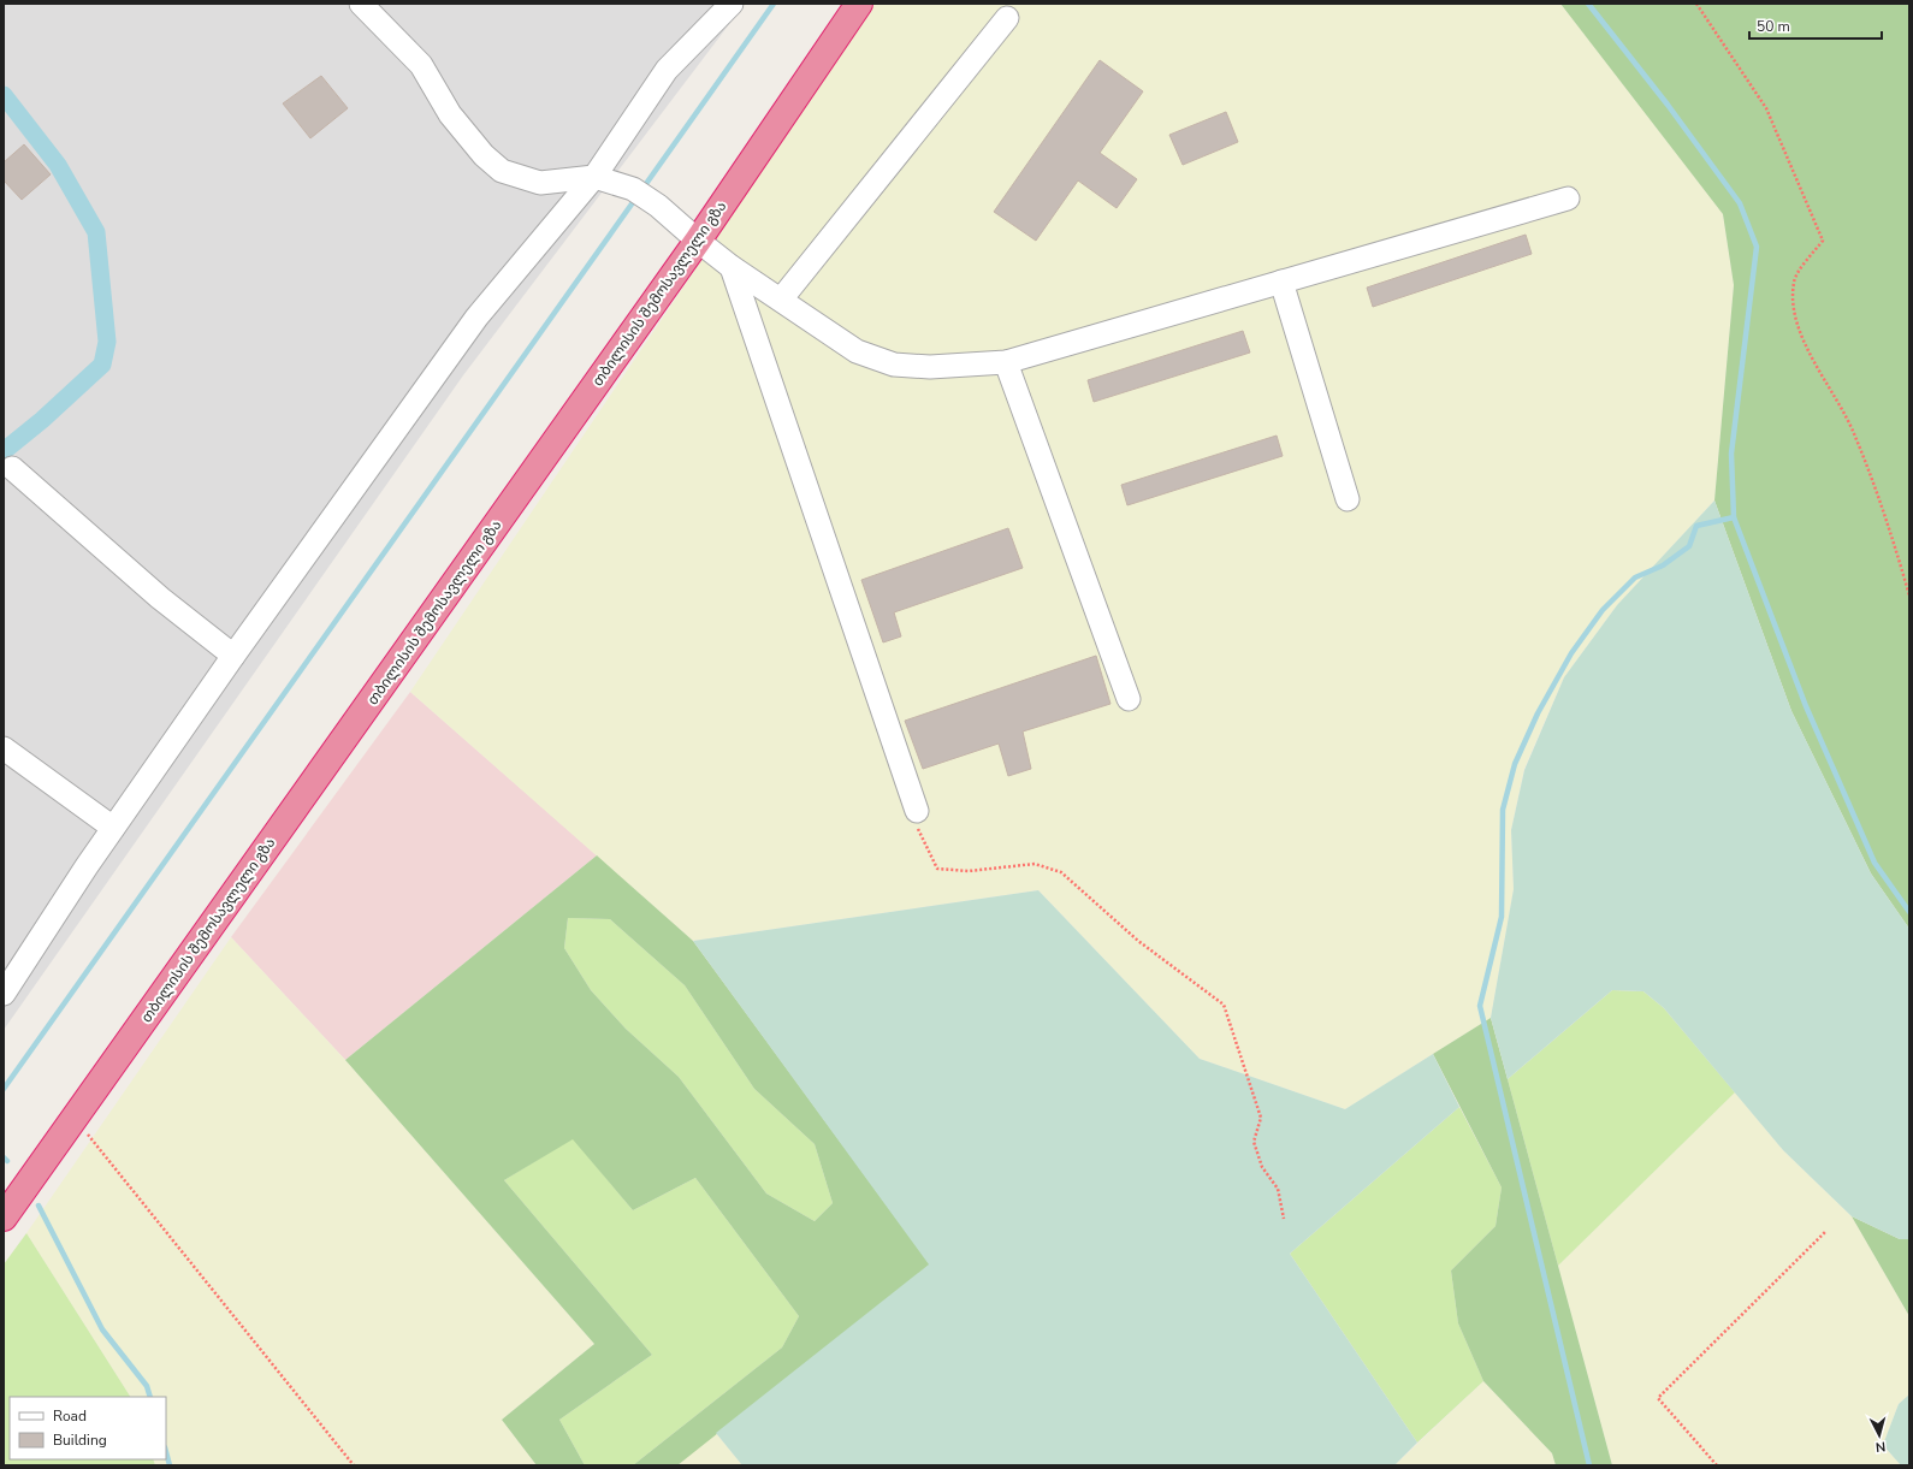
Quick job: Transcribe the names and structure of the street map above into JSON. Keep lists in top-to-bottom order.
{
  "streets": {
    "highway": ["თბილისის შემოსავლელი გზა"]
  },
  "legend": ["Road", "Building"],
  "scale_bar": "50 m",
  "north": "bottom"
}
